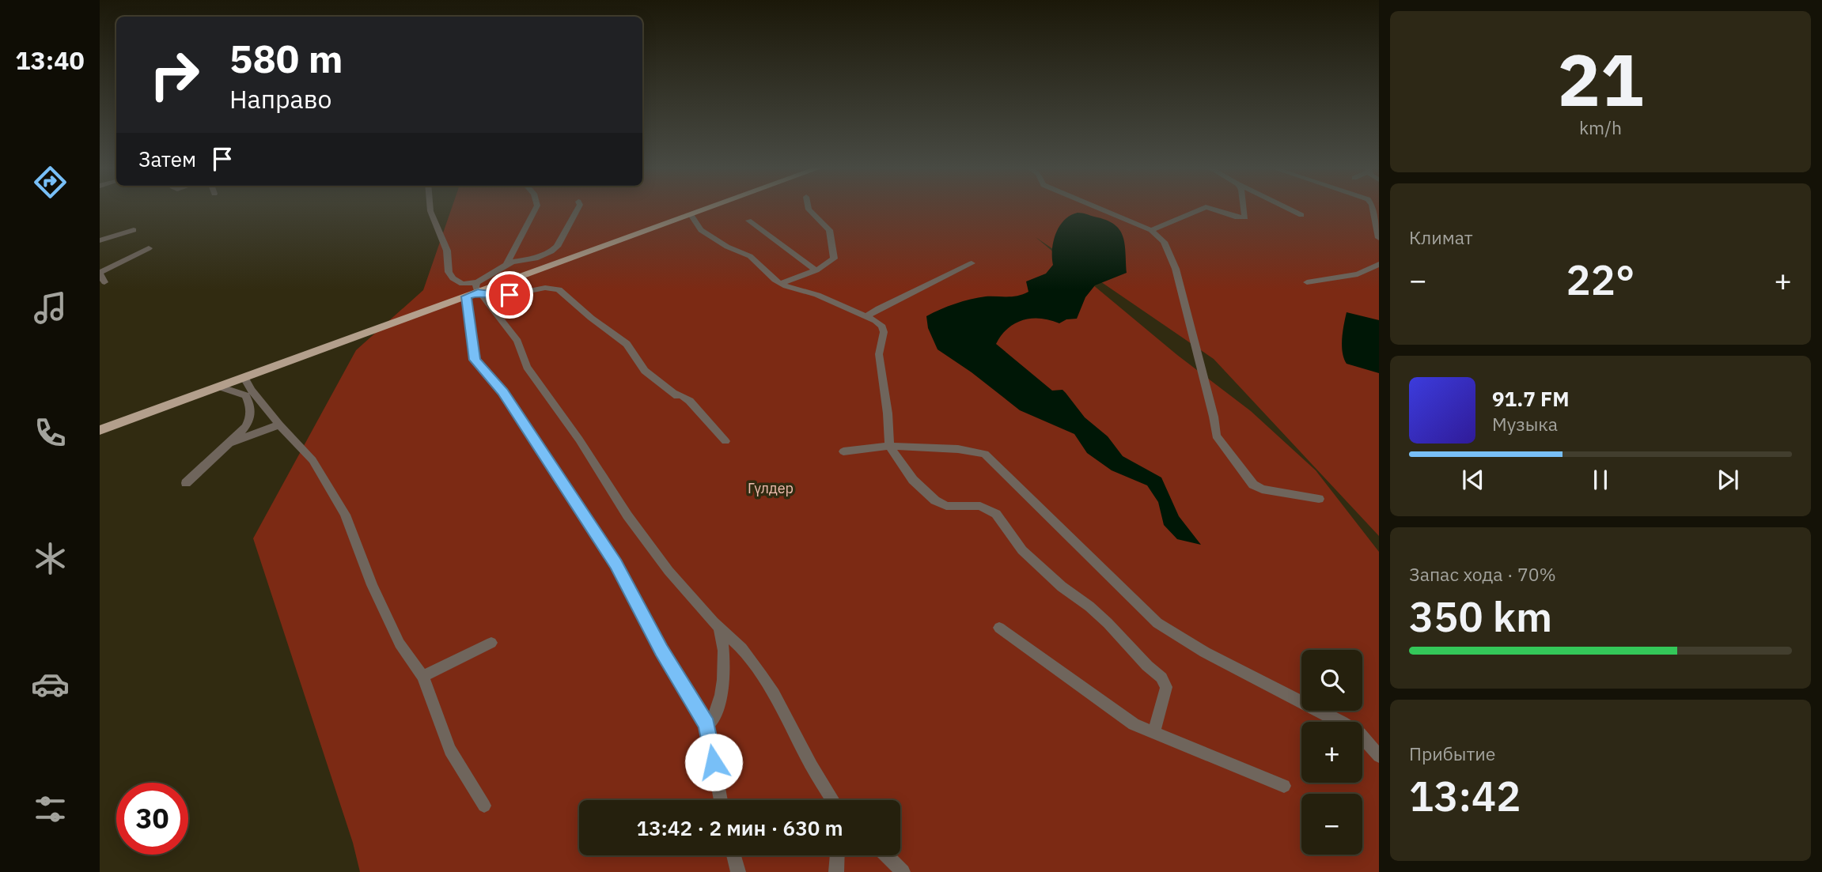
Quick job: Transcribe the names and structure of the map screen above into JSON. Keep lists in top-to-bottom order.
{
  "parks": ["Гүлдер"],
  "page": {
    "tabs": "13:40",
    "tile": [
      ["21", "km/h"],
      "Климат",
      ["Запас хода · 70%", "350 km"],
      ["Прибытие", "13:42"]
    ],
    "turn": ["580 m", "Направо"],
    "then": "Затем",
    "heat": ["−", "22°", "+"],
    "song": ["91.7 FM", "Музыка"],
    "map_buttons": ["+", "−"],
    "limit": "30",
    "trip": "13:42 · 2 мин · 630 m"
  }
}
